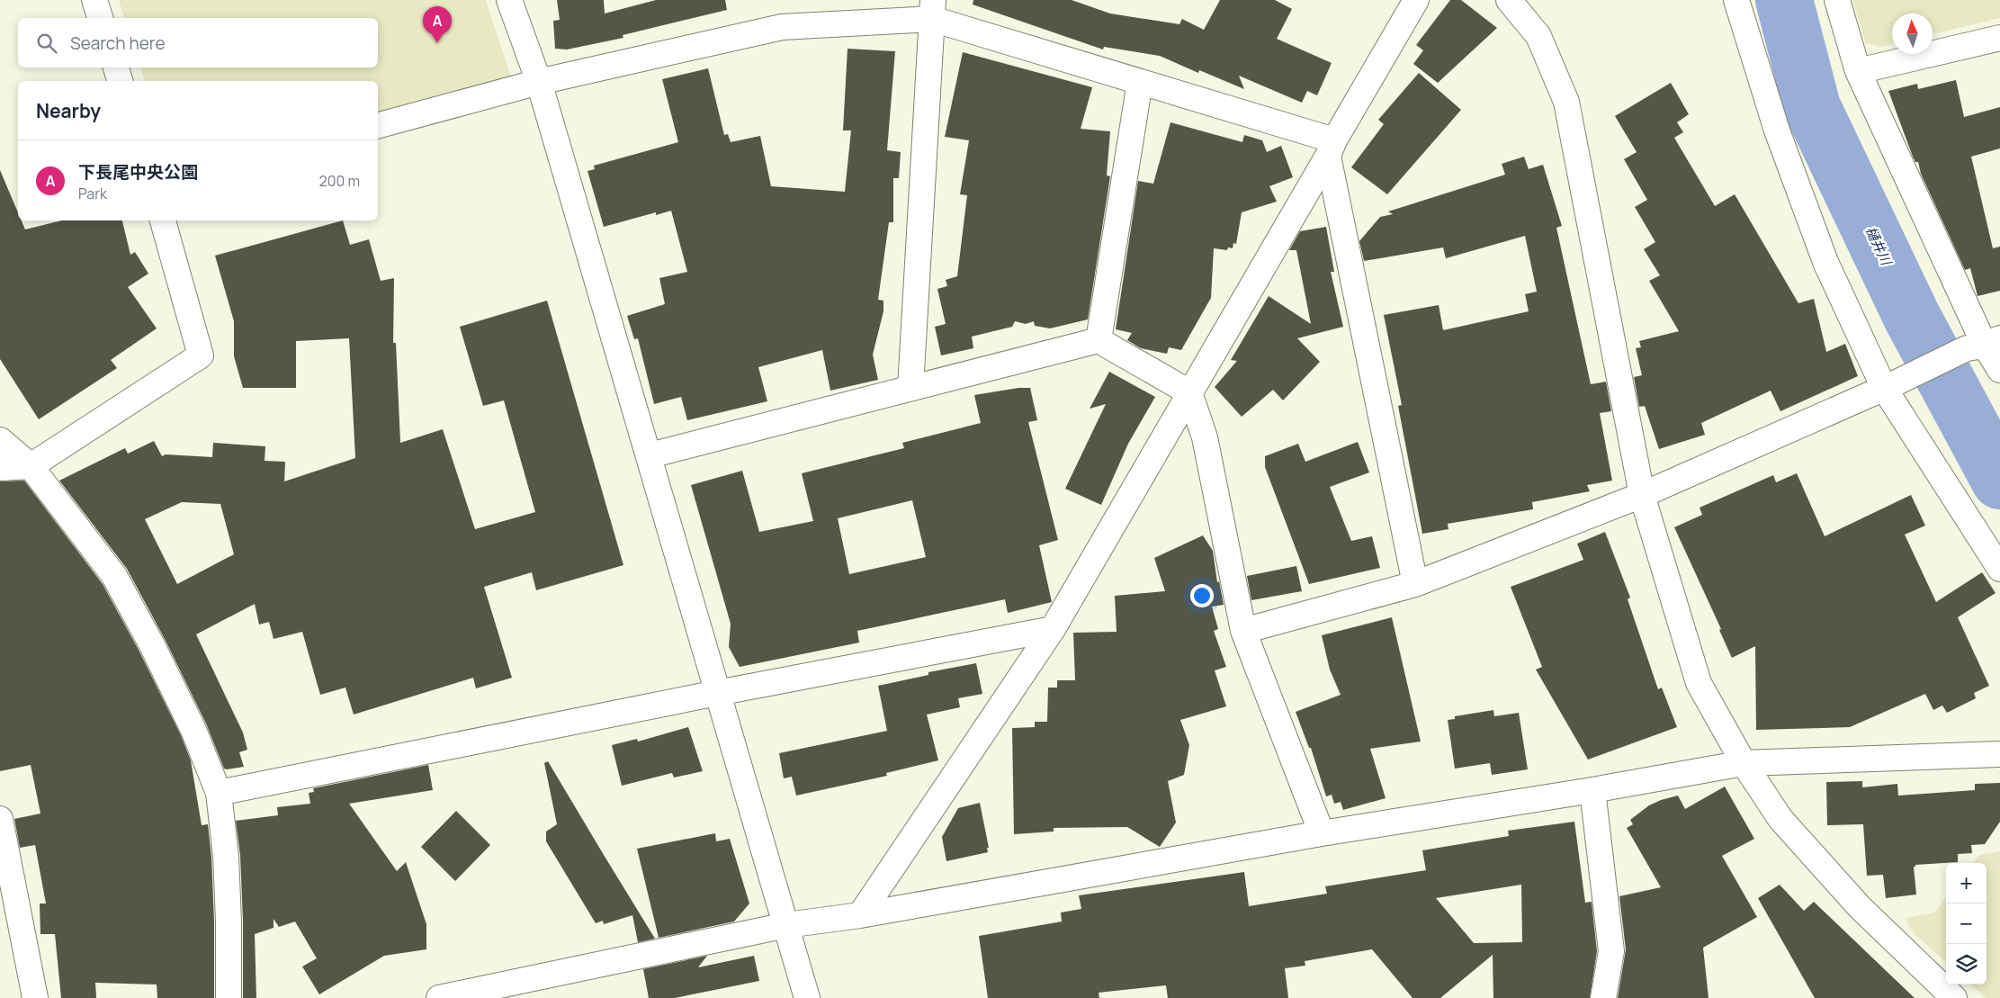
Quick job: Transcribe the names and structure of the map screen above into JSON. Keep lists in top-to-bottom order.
{
  "water": ["樋井川"],
  "north": "top",
  "page": {
    "pins": "A",
    "search": "Search here",
    "heading": "Nearby",
    "list": [
      {
        "mark": "A",
        "name": "下長尾中央公園",
        "note": "Park",
        "value": "200 m"
      }
    ],
    "map_buttons": ["+", "−"]
  }
}
